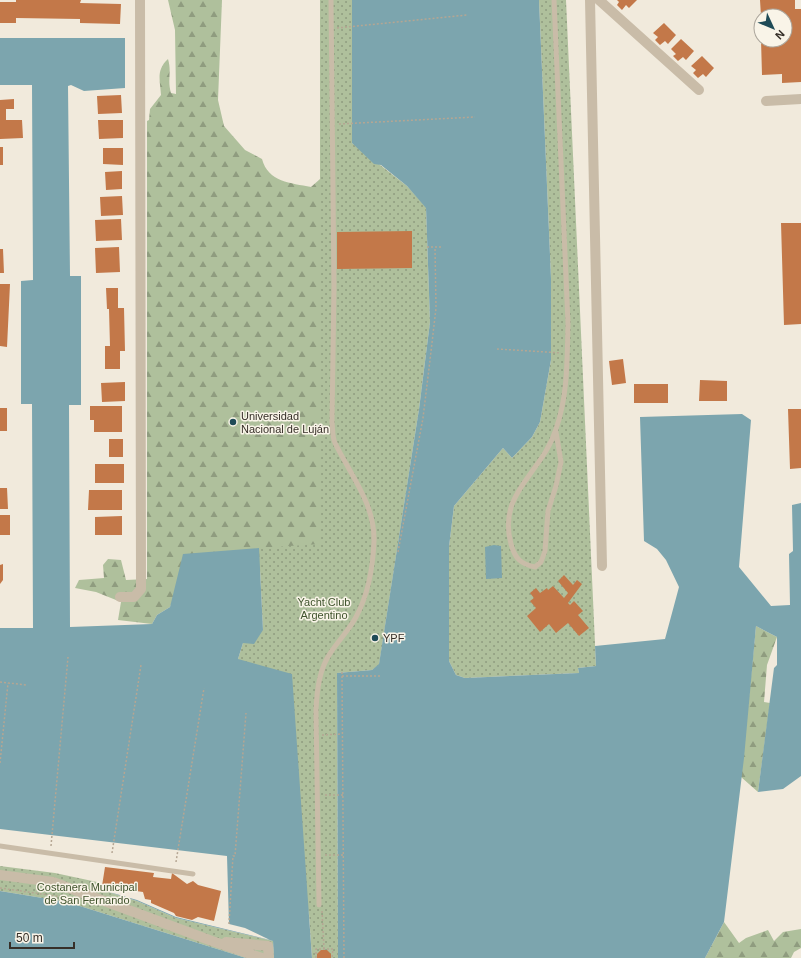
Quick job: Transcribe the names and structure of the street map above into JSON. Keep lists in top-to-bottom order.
{
  "parks": ["Yacht Club Argentino", "Costanera Municipal de San Fernando"],
  "places": ["Universidad Nacional de Luján", "YPF"],
  "scale_bar": "50 m",
  "north": "bottom right"
}
